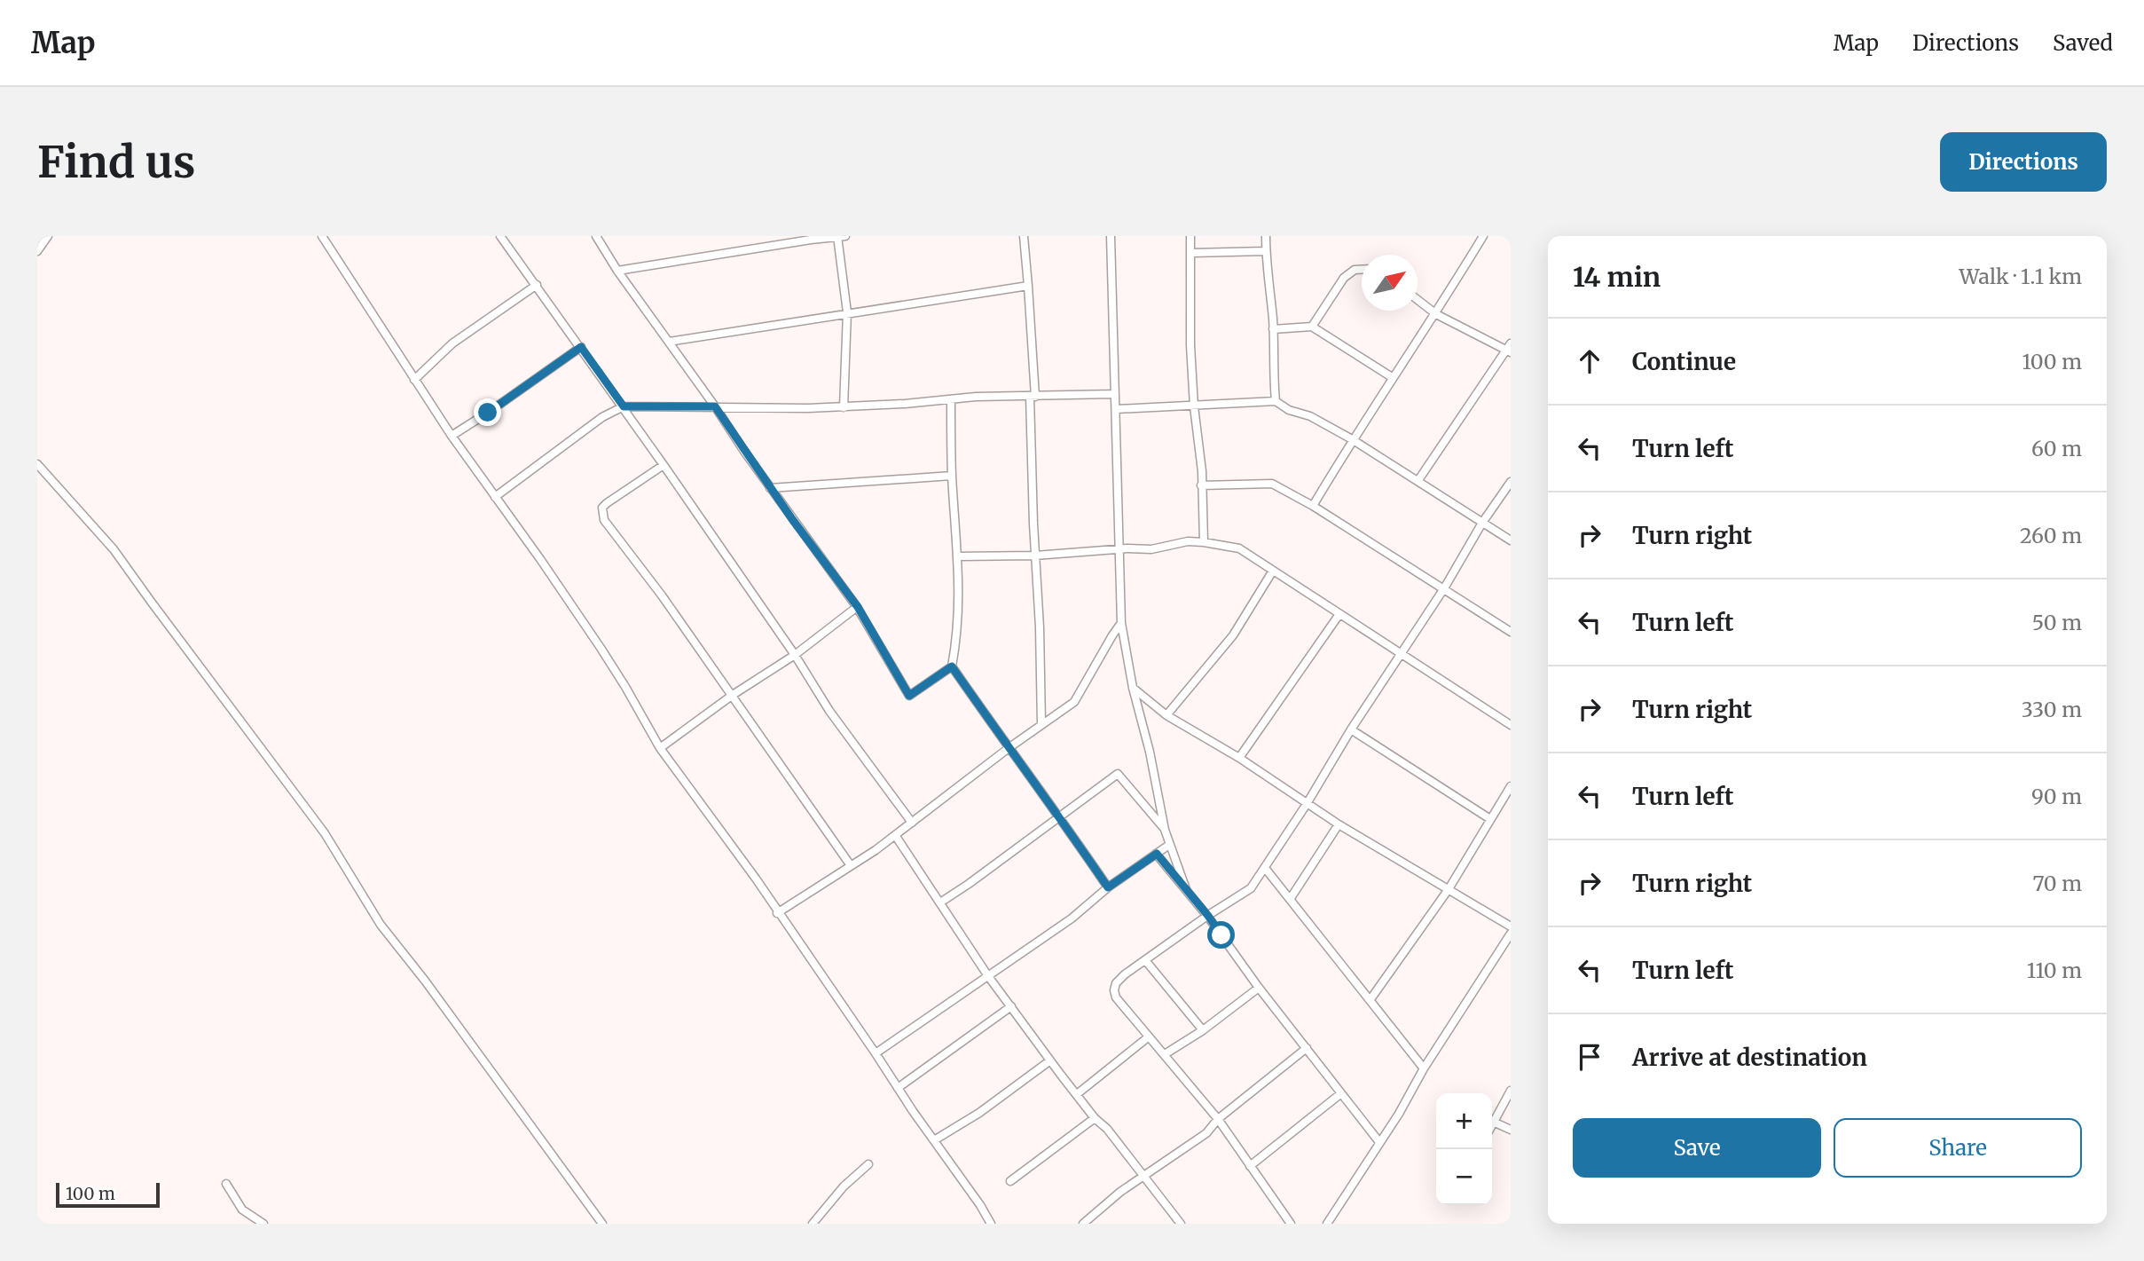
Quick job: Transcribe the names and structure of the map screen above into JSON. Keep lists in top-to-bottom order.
{
  "scale_bar": "100 m",
  "north": "top right",
  "page": {
    "header": "Map",
    "nav": ["Map", "Directions", "Saved"],
    "buttons": [
      "Directions",
      ["Save", "Share"]
    ],
    "title": "Find us",
    "heading": ["14 min", "Walk · 1.1 km"],
    "list": [
      ["Continue", "100 m"],
      ["Turn left", "60 m"],
      ["Turn right", "260 m"],
      ["Turn left", "50 m"],
      ["Turn right", "330 m"],
      ["Turn left", "90 m"],
      ["Turn right", "70 m"],
      ["Turn left", "110 m"],
      "Arrive at destination"
    ],
    "map_buttons": ["+", "−"],
    "scale": "100 m"
  }
}
